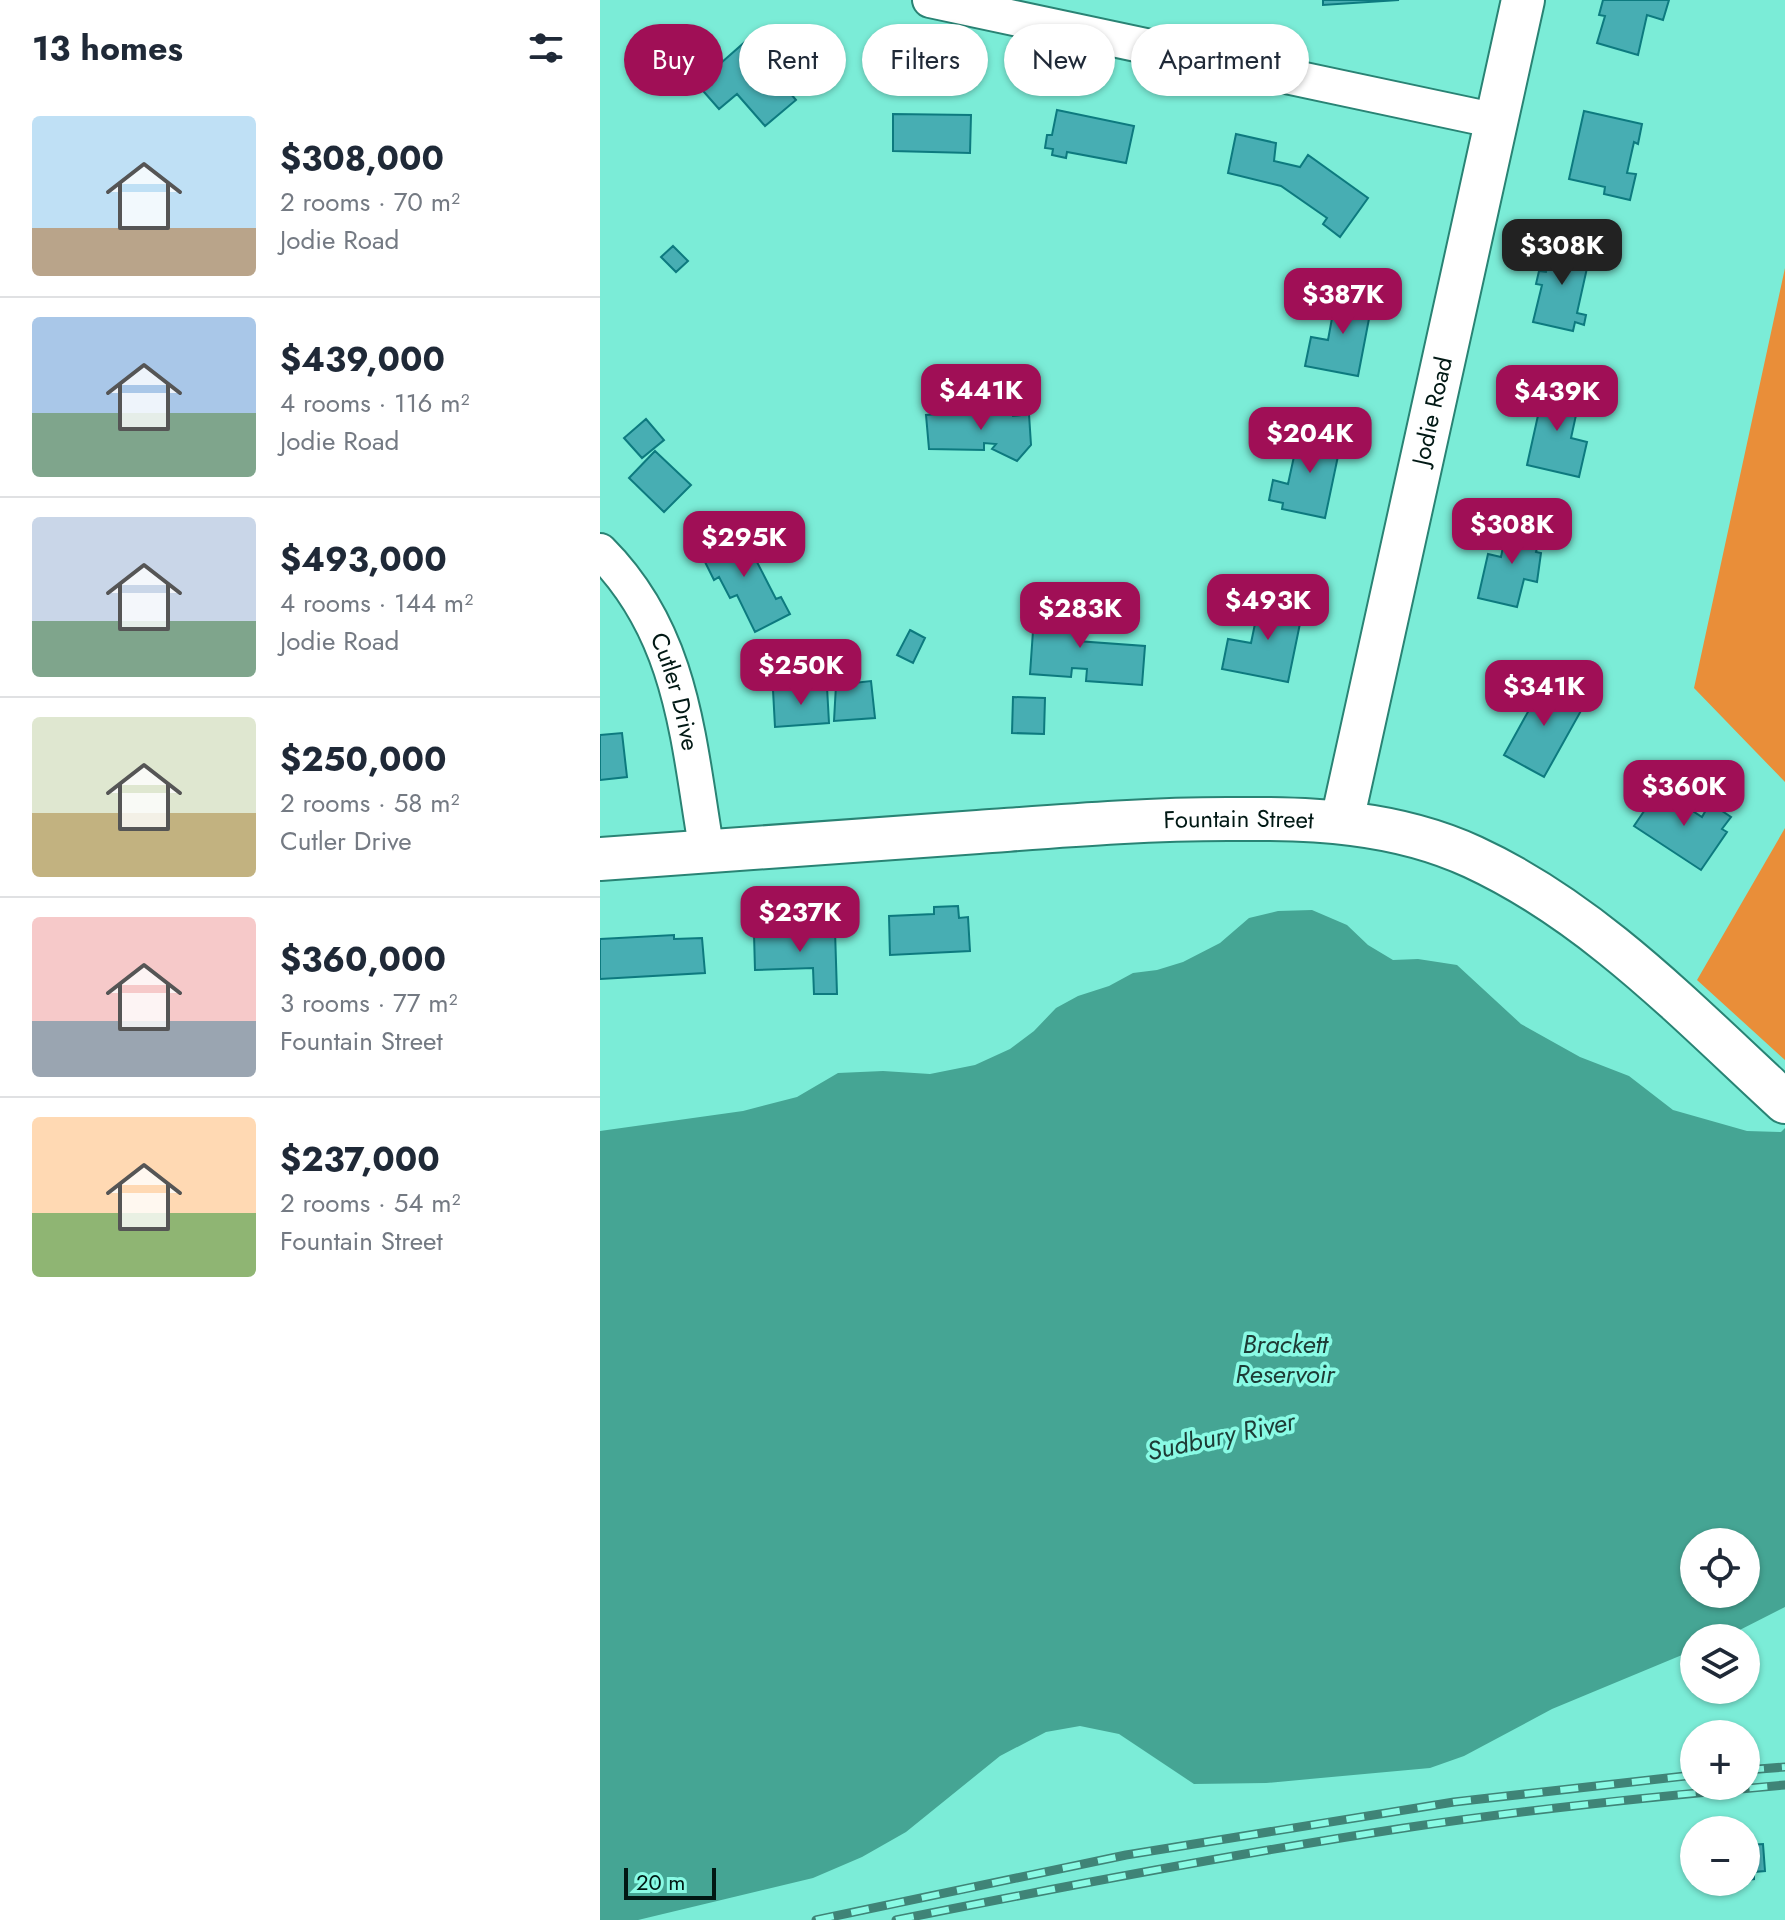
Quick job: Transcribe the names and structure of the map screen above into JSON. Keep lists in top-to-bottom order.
{
  "streets": {
    "street": ["Jodie Road", "Cutler Drive", "Fountain Street"]
  },
  "crossings": [
    ["Jodie Road", "Fountain Street"],
    ["Cutler Drive", "Fountain Street"]
  ],
  "water": ["Brackett Reservoir", "Sudbury River"],
  "scale_bar": "20 m",
  "page": {
    "heading": "13 homes",
    "chip": [
      "Buy",
      "Rent",
      "Filters",
      "New",
      "Apartment"
    ],
    "list": [
      {
        "name": "$308,000",
        "note": "2 rooms · 70 m² · Jodie Road"
      },
      {
        "name": "$439,000",
        "note": "4 rooms · 116 m² · Jodie Road"
      },
      {
        "name": "$493,000",
        "note": "4 rooms · 144 m² · Jodie Road"
      },
      {
        "name": "$250,000",
        "note": "2 rooms · 58 m² · Cutler Drive"
      },
      {
        "name": "$360,000",
        "note": "3 rooms · 77 m² · Fountain Street"
      },
      {
        "name": "$237,000",
        "note": "2 rooms · 54 m² · Fountain Street"
      }
    ],
    "price": [
      "$308K",
      "$387K",
      "$441K",
      "$439K",
      "$204K",
      "$308K",
      "$295K",
      "$493K",
      "$283K",
      "$250K",
      "$341K",
      "$360K",
      "$237K"
    ],
    "map_buttons": ["+", "−"],
    "scale": "20 m"
  }
}
